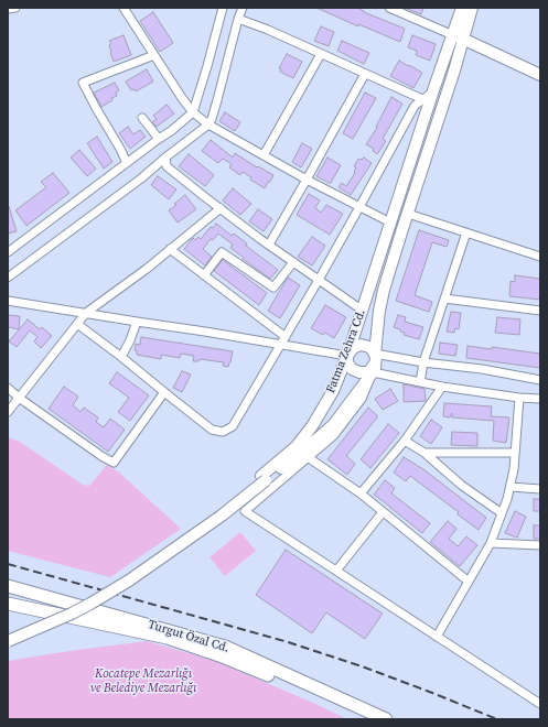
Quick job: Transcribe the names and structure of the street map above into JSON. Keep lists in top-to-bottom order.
{
  "streets": {
    "main road": ["Fatma Zehra Cd.", "Turgut Özal Cd."]
  },
  "parks": ["Kocatepe Mezarlığı ve Belediye Mezarlığı"]
}
